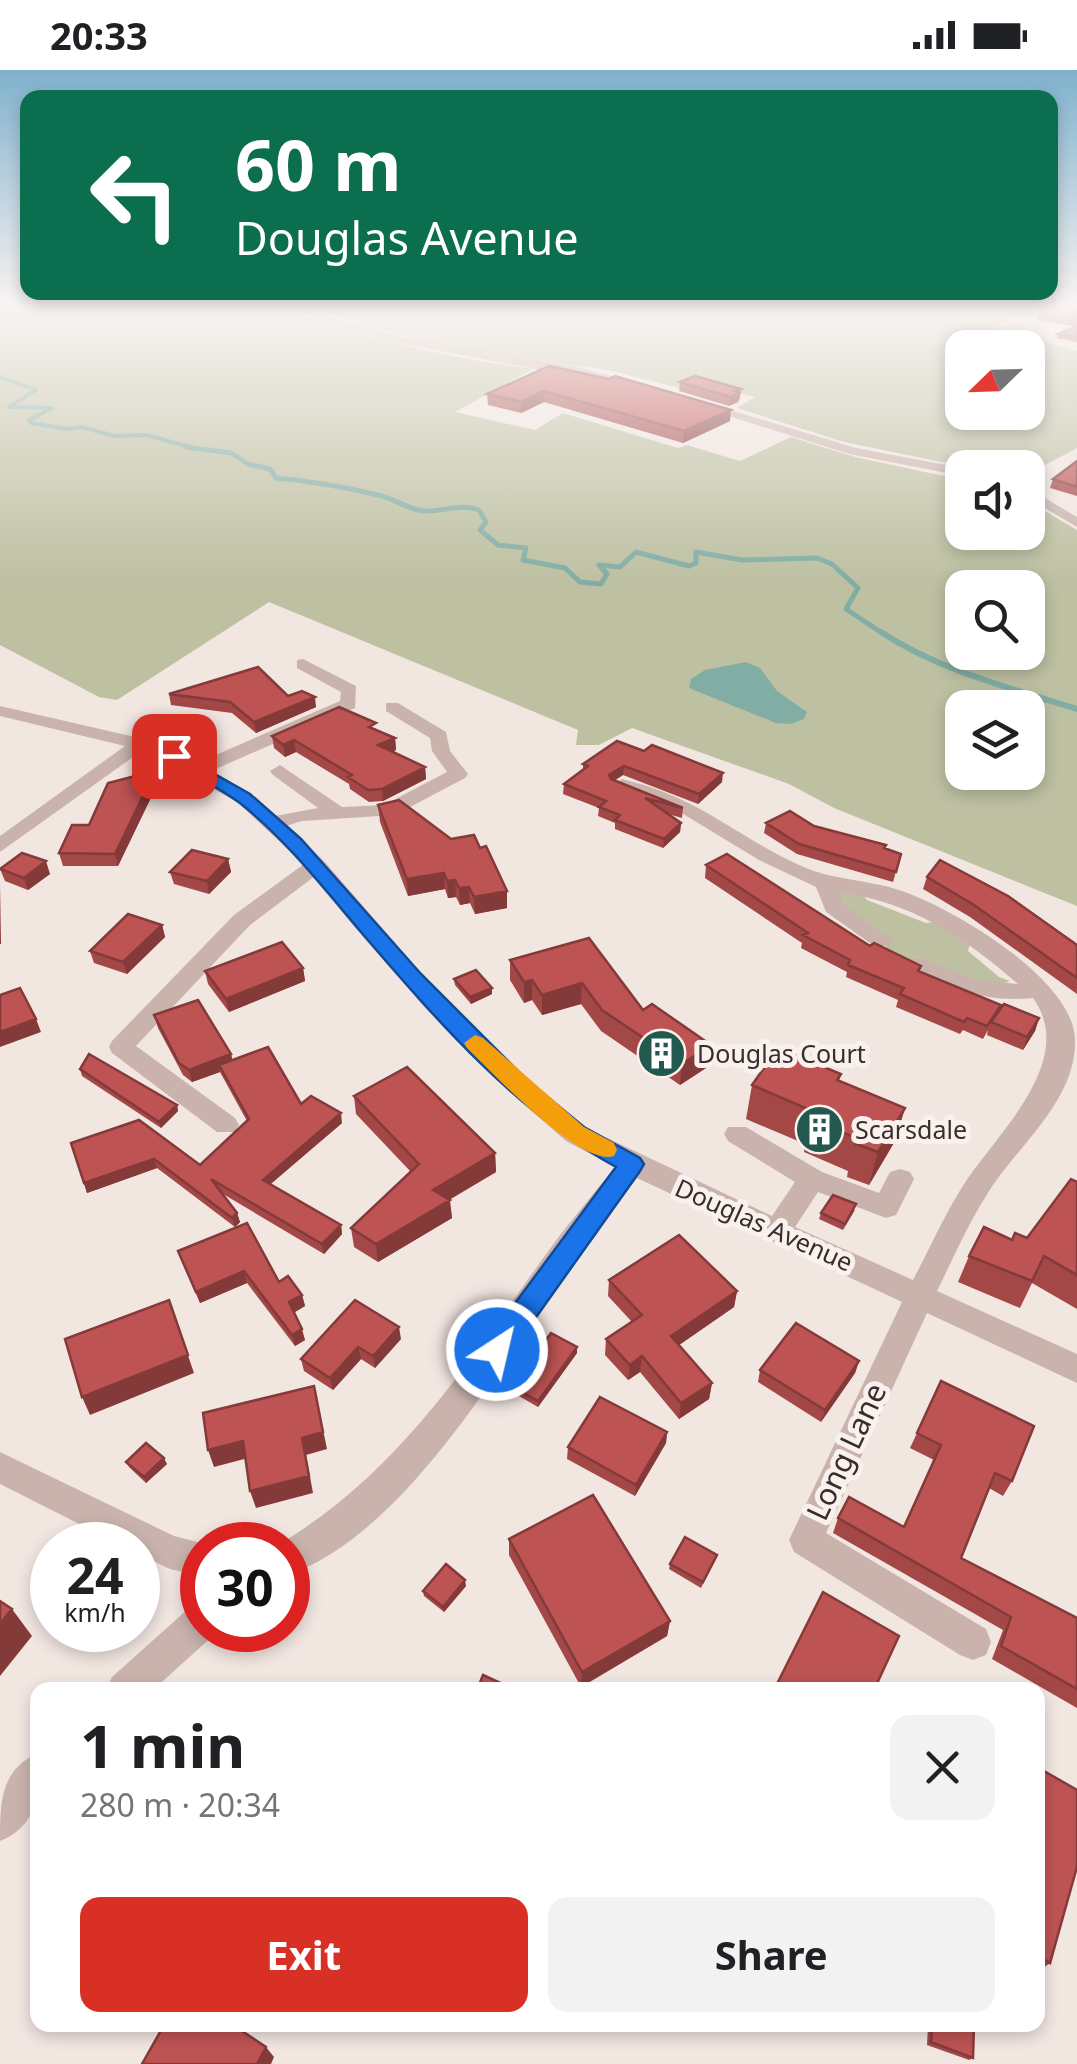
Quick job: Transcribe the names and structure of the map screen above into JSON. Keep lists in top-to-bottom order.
{
  "streets": {
    "street": ["Douglas Avenue", "Long Lane"]
  },
  "crossings": [
    ["Douglas Avenue", "Long Lane"]
  ],
  "places": {
    "building": ["Douglas Court", "Scarsdale"]
  },
  "north": "bottom left",
  "page": {
    "status": "20:33",
    "turn": ["60 m", "Douglas Avenue"],
    "speed": "24 km/h",
    "limit": "30",
    "heading": ["1 min", "280 m · 20:34"],
    "buttons": ["Exit", "Share"]
  }
}
